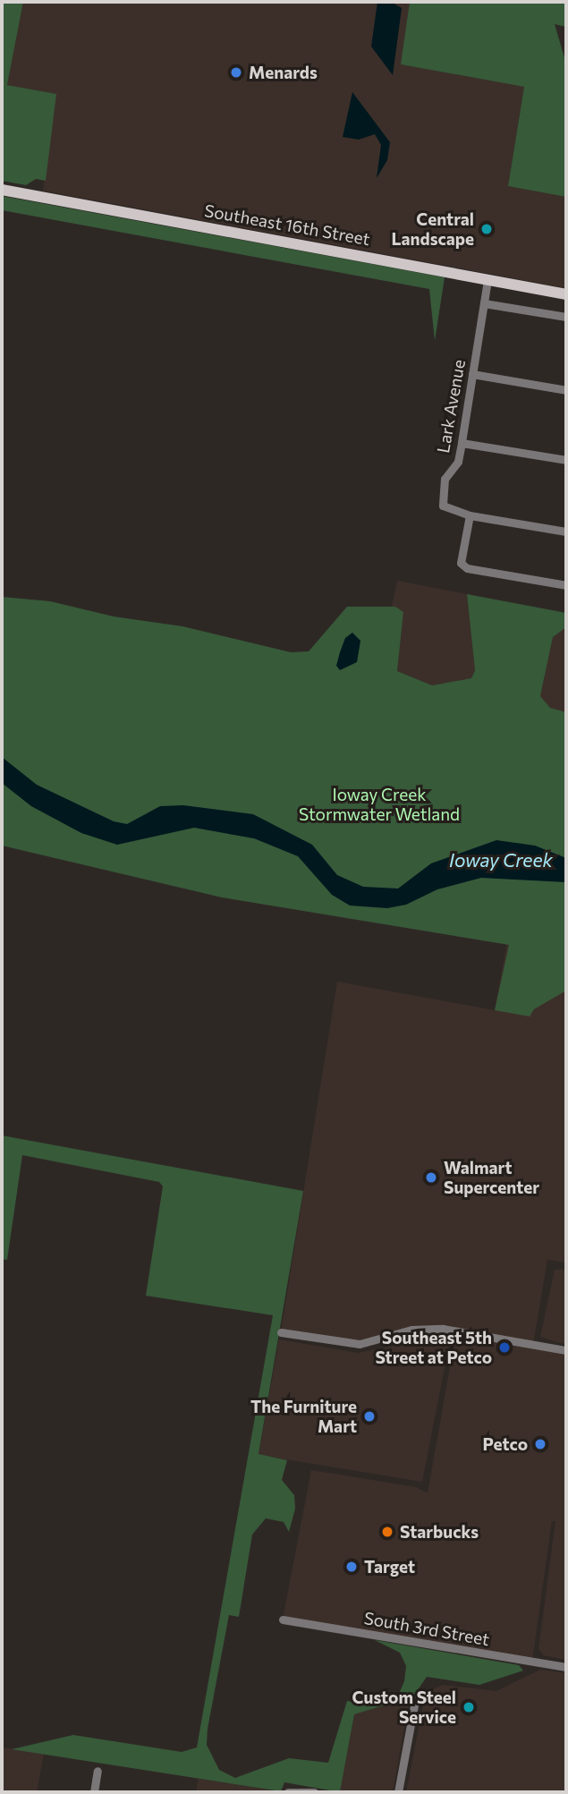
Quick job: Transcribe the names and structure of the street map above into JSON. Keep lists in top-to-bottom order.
{
  "streets": {
    "main road": ["Southeast 16th Street"],
    "street": ["Lark Avenue", "South 3rd Street"]
  },
  "crossings": [
    ["Southeast 16th Street", "Lark Avenue"]
  ],
  "water": ["Ioway Creek"],
  "parks": ["Ioway Creek Stormwater Wetland"],
  "places": [
    "Menards",
    "Central Landscape",
    "Walmart Supercenter",
    "Southeast 5th Street at Petco",
    "The Furniture Mart",
    "Petco",
    "Starbucks",
    "Target",
    "Custom Steel Service"
  ]
}
